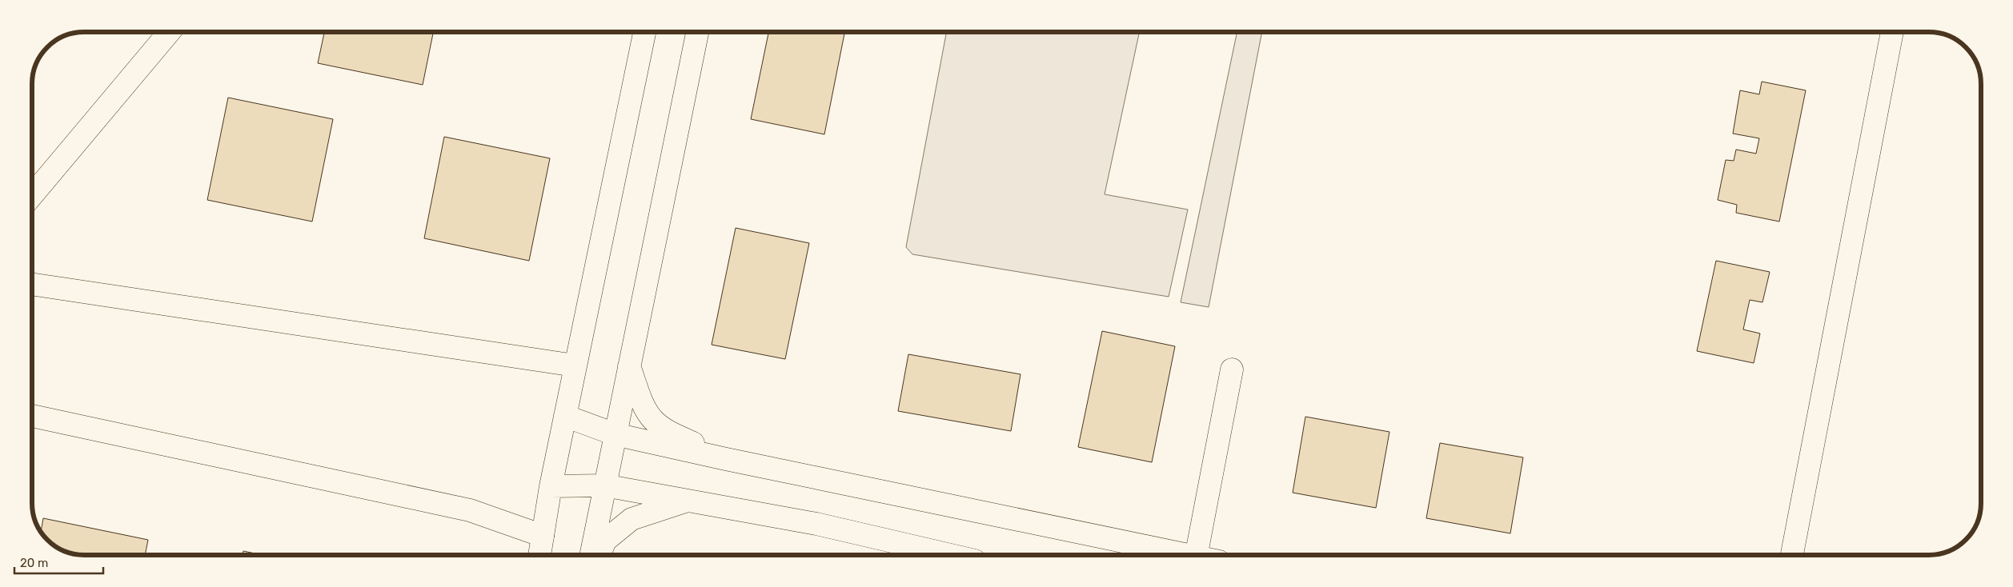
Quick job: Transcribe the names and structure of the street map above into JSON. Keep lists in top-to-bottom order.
{
  "scale_bar": "20 m"
}
